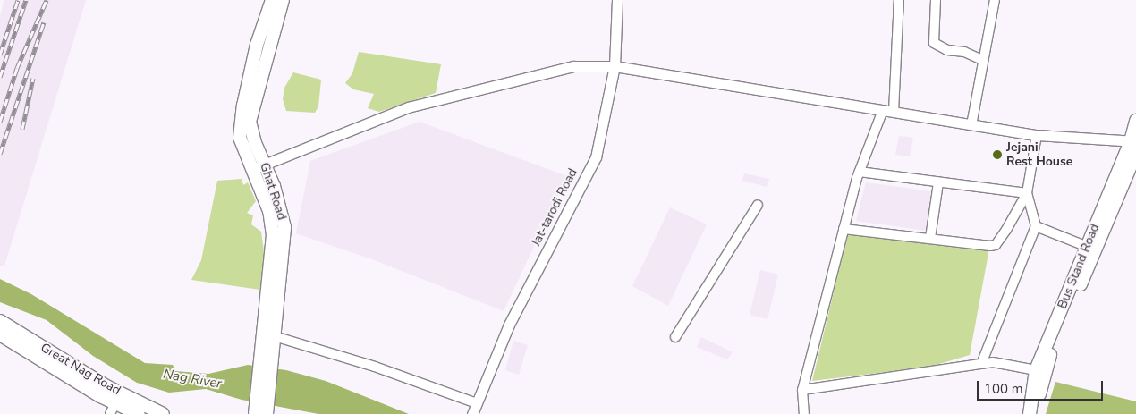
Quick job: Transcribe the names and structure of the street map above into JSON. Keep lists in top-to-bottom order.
{
  "streets": {
    "main road": ["Ghat Road", "Bus Stand Road", "Great Nag Road"],
    "street": ["Jat-tarodi Road"]
  },
  "water": ["Nag River"],
  "places": ["Jejani Rest House"],
  "scale_bar": "100 m"
}
